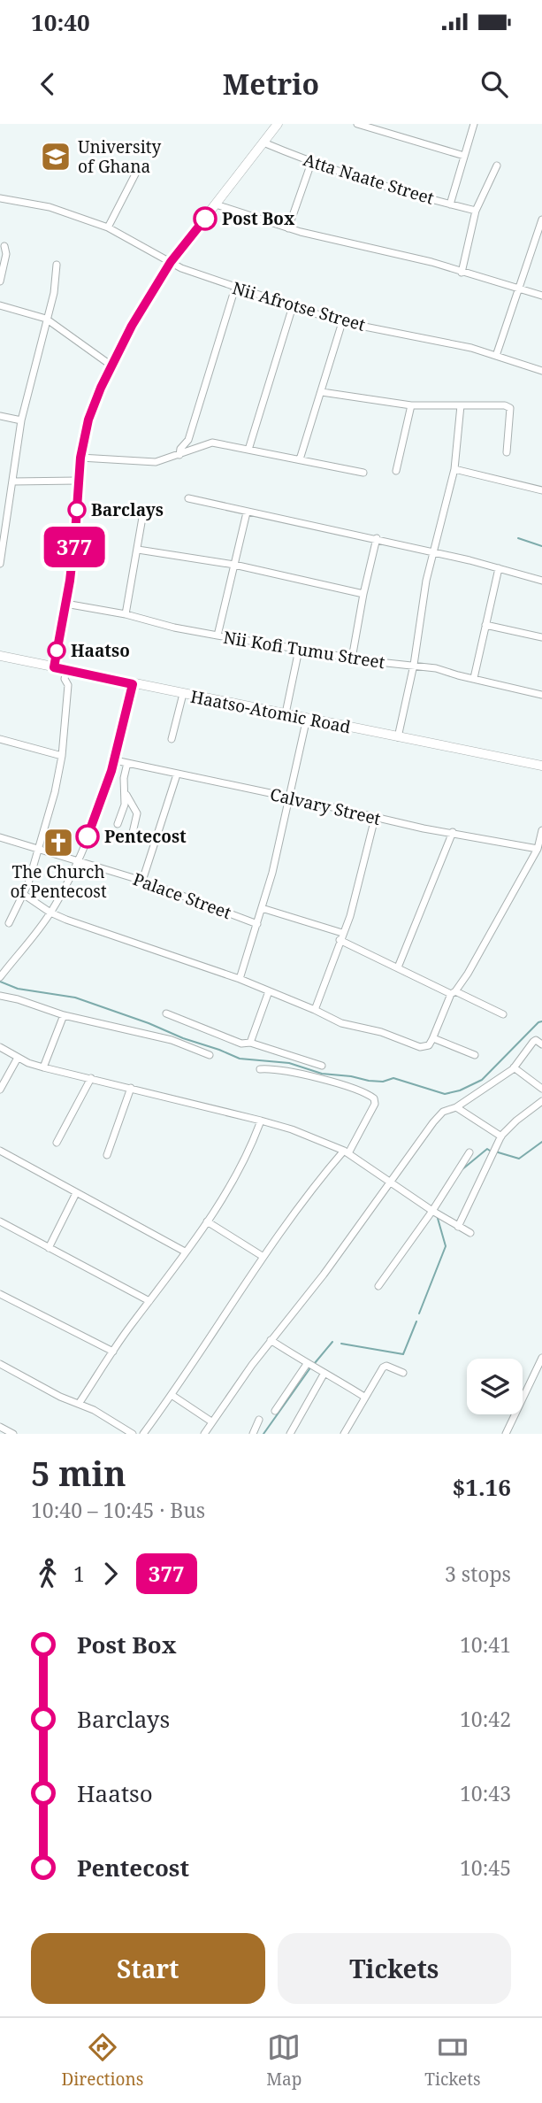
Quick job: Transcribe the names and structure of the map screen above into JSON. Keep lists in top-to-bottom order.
{
  "streets": {
    "street": [
      "Atta Naate Street",
      "Nii Afrotse Street",
      "Nii Kofi Tumu Street",
      "Haatso-Atomic Road",
      "Calvary Street",
      "Palace Street"
    ]
  },
  "places": {
    "school or university": ["University of Ghana"],
    "other": [
      "Post Box",
      "Barclays",
      "Haatso",
      "Pentecost"
    ],
    "church": ["The Church of Pentecost"]
  },
  "lines": ["bus line 377"],
  "page": {
    "status": "10:40",
    "header": "Metrio",
    "on_map": "377",
    "heading": ["5 min", "10:40 – 10:45 · Bus", "$1.16"],
    "legs": ["1", "377", "3 stops"],
    "list": [
      {
        "name": "Post Box",
        "value": "10:41"
      },
      {
        "name": "Barclays",
        "value": "10:42"
      },
      {
        "name": "Haatso",
        "value": "10:43"
      },
      {
        "name": "Pentecost",
        "value": "10:45"
      }
    ],
    "buttons": ["Start", "Tickets"],
    "tabs": ["Directions", "Map", "Tickets"]
  }
}
